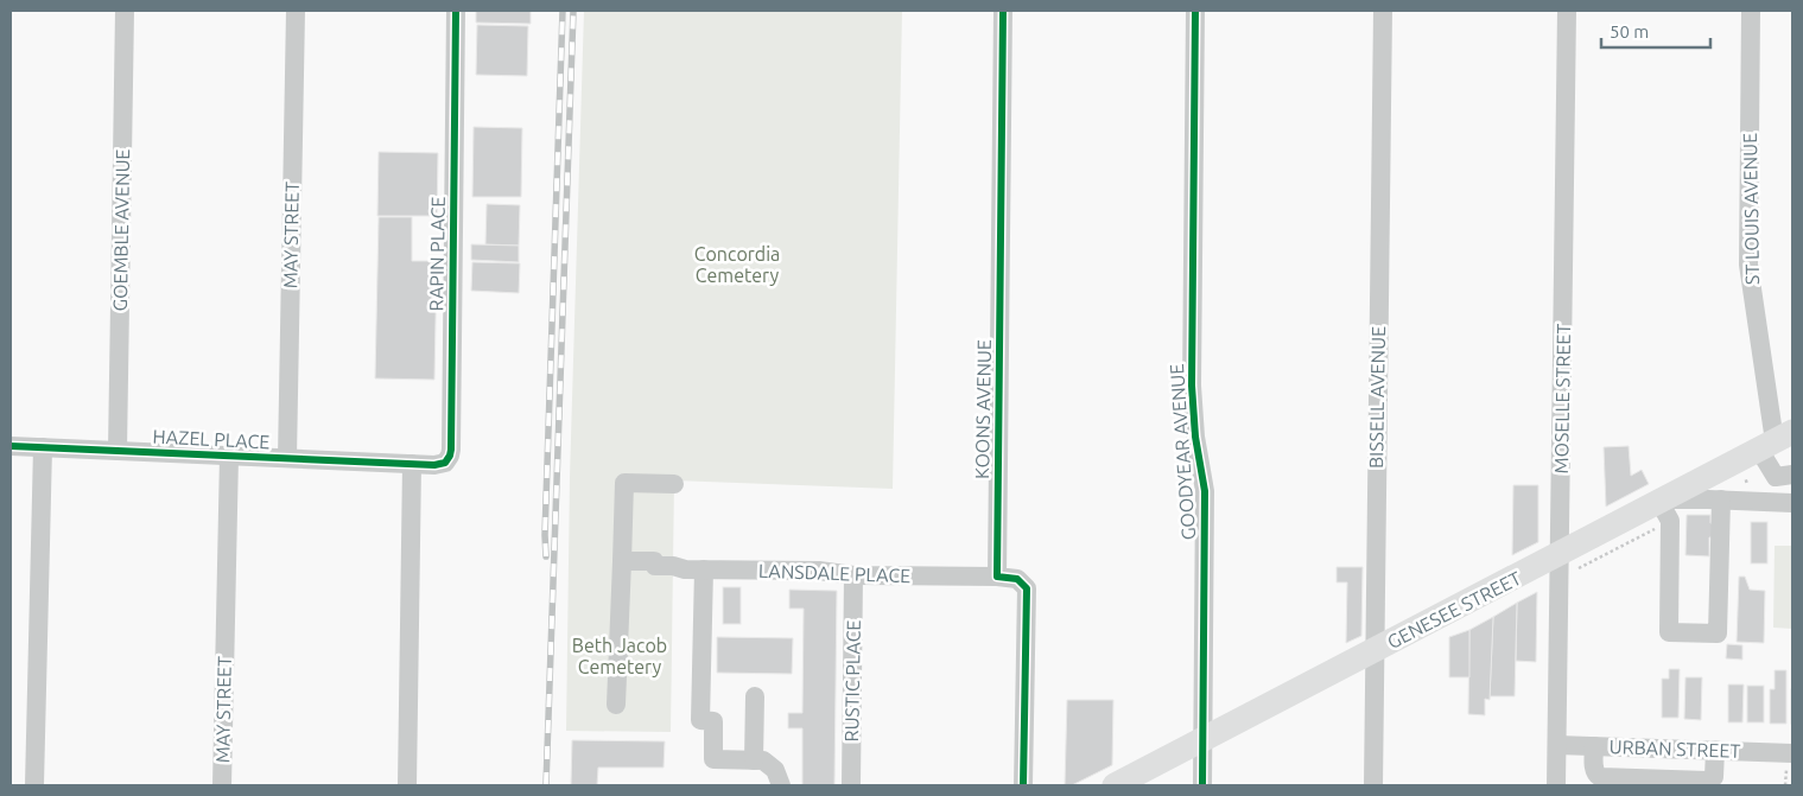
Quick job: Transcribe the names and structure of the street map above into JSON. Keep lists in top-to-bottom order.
{
  "streets": {
    "main road": ["GENESEE STREET"],
    "street": [
      "ST LOUIS AVENUE",
      "GOEMBLE AVENUE",
      "MAY STREET",
      "RAPIN PLACE",
      "BISSELL AVENUE",
      "MOSELLE STREET",
      "KOONS AVENUE",
      "HAZEL PLACE",
      "GOODYEAR AVENUE",
      "LANSDALE PLACE",
      "RUSTIC PLACE",
      "URBAN STREET"
    ]
  },
  "crossings": [
    ["ST LOUIS AVENUE", "GENESEE STREET"],
    ["GOEMBLE AVENUE", "HAZEL PLACE"],
    ["MAY STREET", "HAZEL PLACE"],
    ["RAPIN PLACE", "HAZEL PLACE"],
    ["BISSELL AVENUE", "GENESEE STREET"],
    ["MOSELLE STREET", "GENESEE STREET"],
    ["MOSELLE STREET", "URBAN STREET"],
    ["KOONS AVENUE", "LANSDALE PLACE"],
    ["GOODYEAR AVENUE", "GENESEE STREET"],
    ["LANSDALE PLACE", "RUSTIC PLACE"]
  ],
  "parks": ["Concordia Cemetery", "Beth Jacob Cemetery"],
  "scale_bar": "50 m"
}
